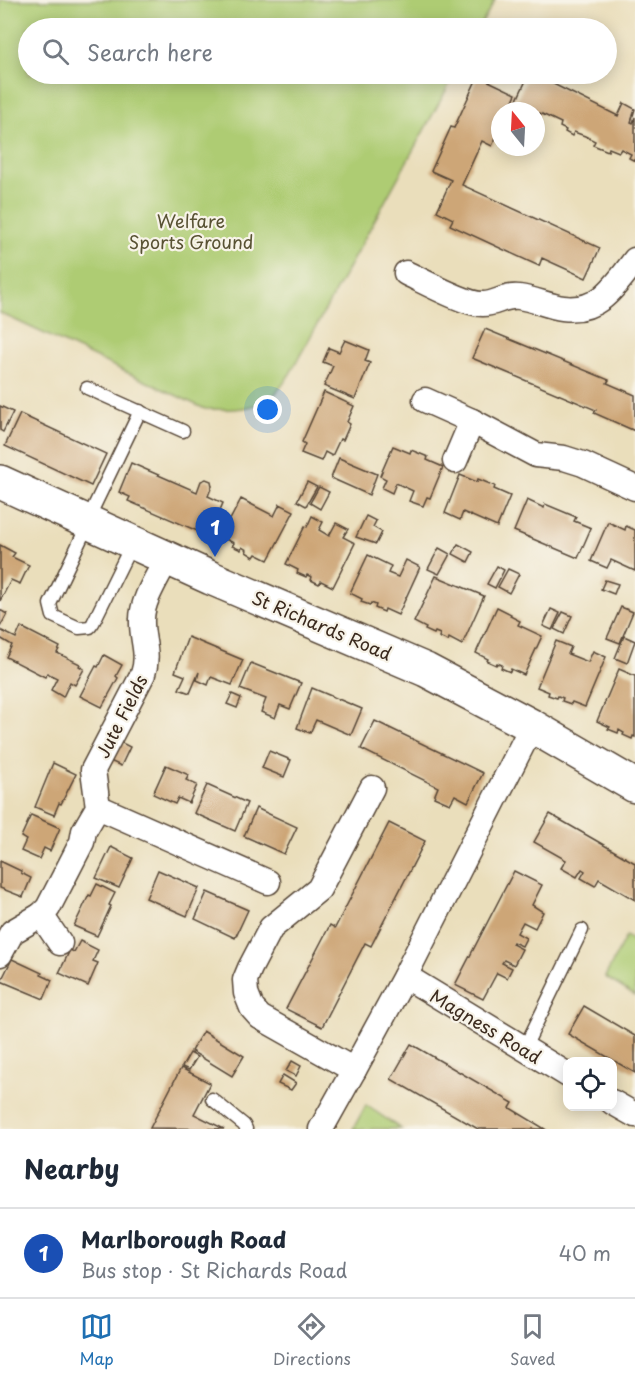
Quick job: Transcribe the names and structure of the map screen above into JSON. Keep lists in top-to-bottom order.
{
  "streets": {
    "street": ["St Richards Road", "Jute Fields", "Magness Road"]
  },
  "crossings": [
    ["St Richards Road", "Jute Fields"]
  ],
  "parks": ["Welfare Sports Ground"],
  "north": "top",
  "page": {
    "search": "Search here",
    "pins": "1",
    "heading": "Nearby",
    "list": [
      {
        "mark": "1",
        "name": "Marlborough Road",
        "note": "Bus stop · St Richards Road",
        "value": "40 m"
      }
    ],
    "nav": ["Map", "Directions", "Saved"]
  }
}
